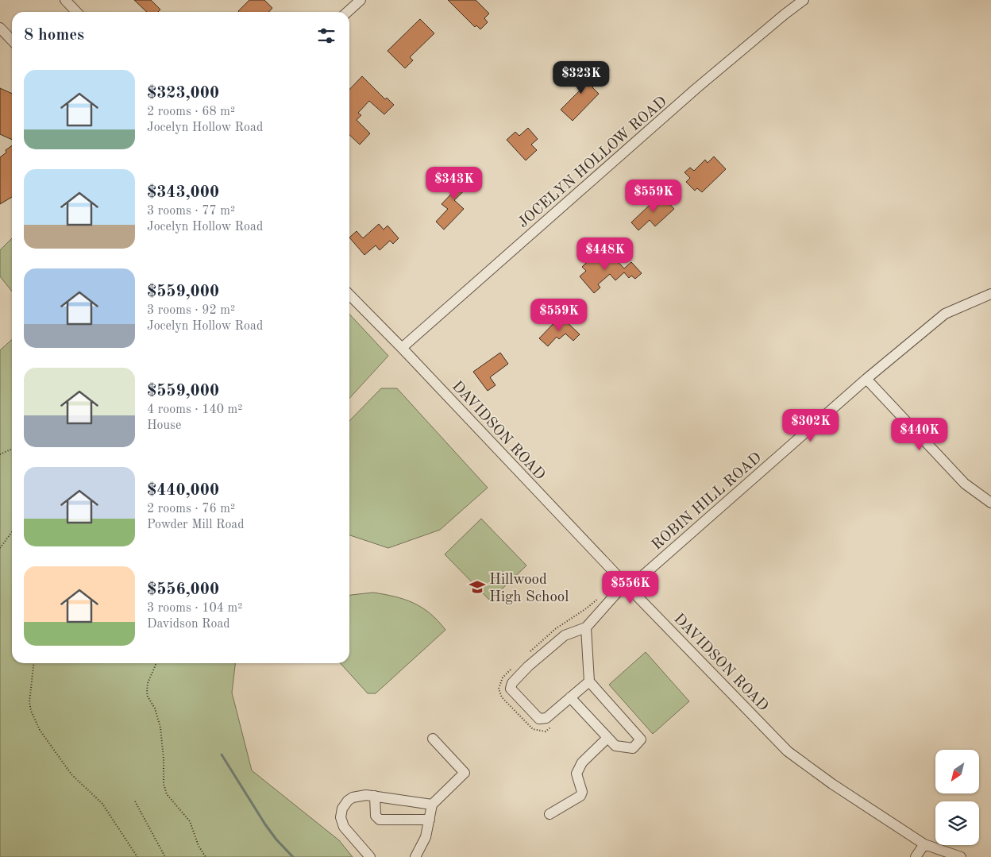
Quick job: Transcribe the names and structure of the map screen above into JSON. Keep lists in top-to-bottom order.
{
  "streets": {
    "street": ["JOCELYN HOLLOW ROAD", "DAVIDSON ROAD", "ROBIN HILL ROAD"]
  },
  "crossings": [
    ["JOCELYN HOLLOW ROAD", "DAVIDSON ROAD"],
    ["DAVIDSON ROAD", "ROBIN HILL ROAD"]
  ],
  "places": {
    "school or university": ["Hillwood High School"]
  },
  "north": "bottom left",
  "page": {
    "heading": "8 homes",
    "list": [
      {
        "name": "$323,000",
        "note": "2 rooms · 68 m² · Jocelyn Hollow Road"
      },
      {
        "name": "$343,000",
        "note": "3 rooms · 77 m² · Jocelyn Hollow Road"
      },
      {
        "name": "$559,000",
        "note": "3 rooms · 92 m² · Jocelyn Hollow Road"
      },
      {
        "name": "$559,000",
        "note": "4 rooms · 140 m² · House"
      },
      {
        "name": "$440,000",
        "note": "2 rooms · 76 m² · Powder Mill Road"
      },
      {
        "name": "$556,000",
        "note": "3 rooms · 104 m² · Davidson Road"
      }
    ],
    "price": [
      "$323K",
      "$343K",
      "$559K",
      "$448K",
      "$559K",
      "$302K",
      "$440K",
      "$556K"
    ]
  }
}
